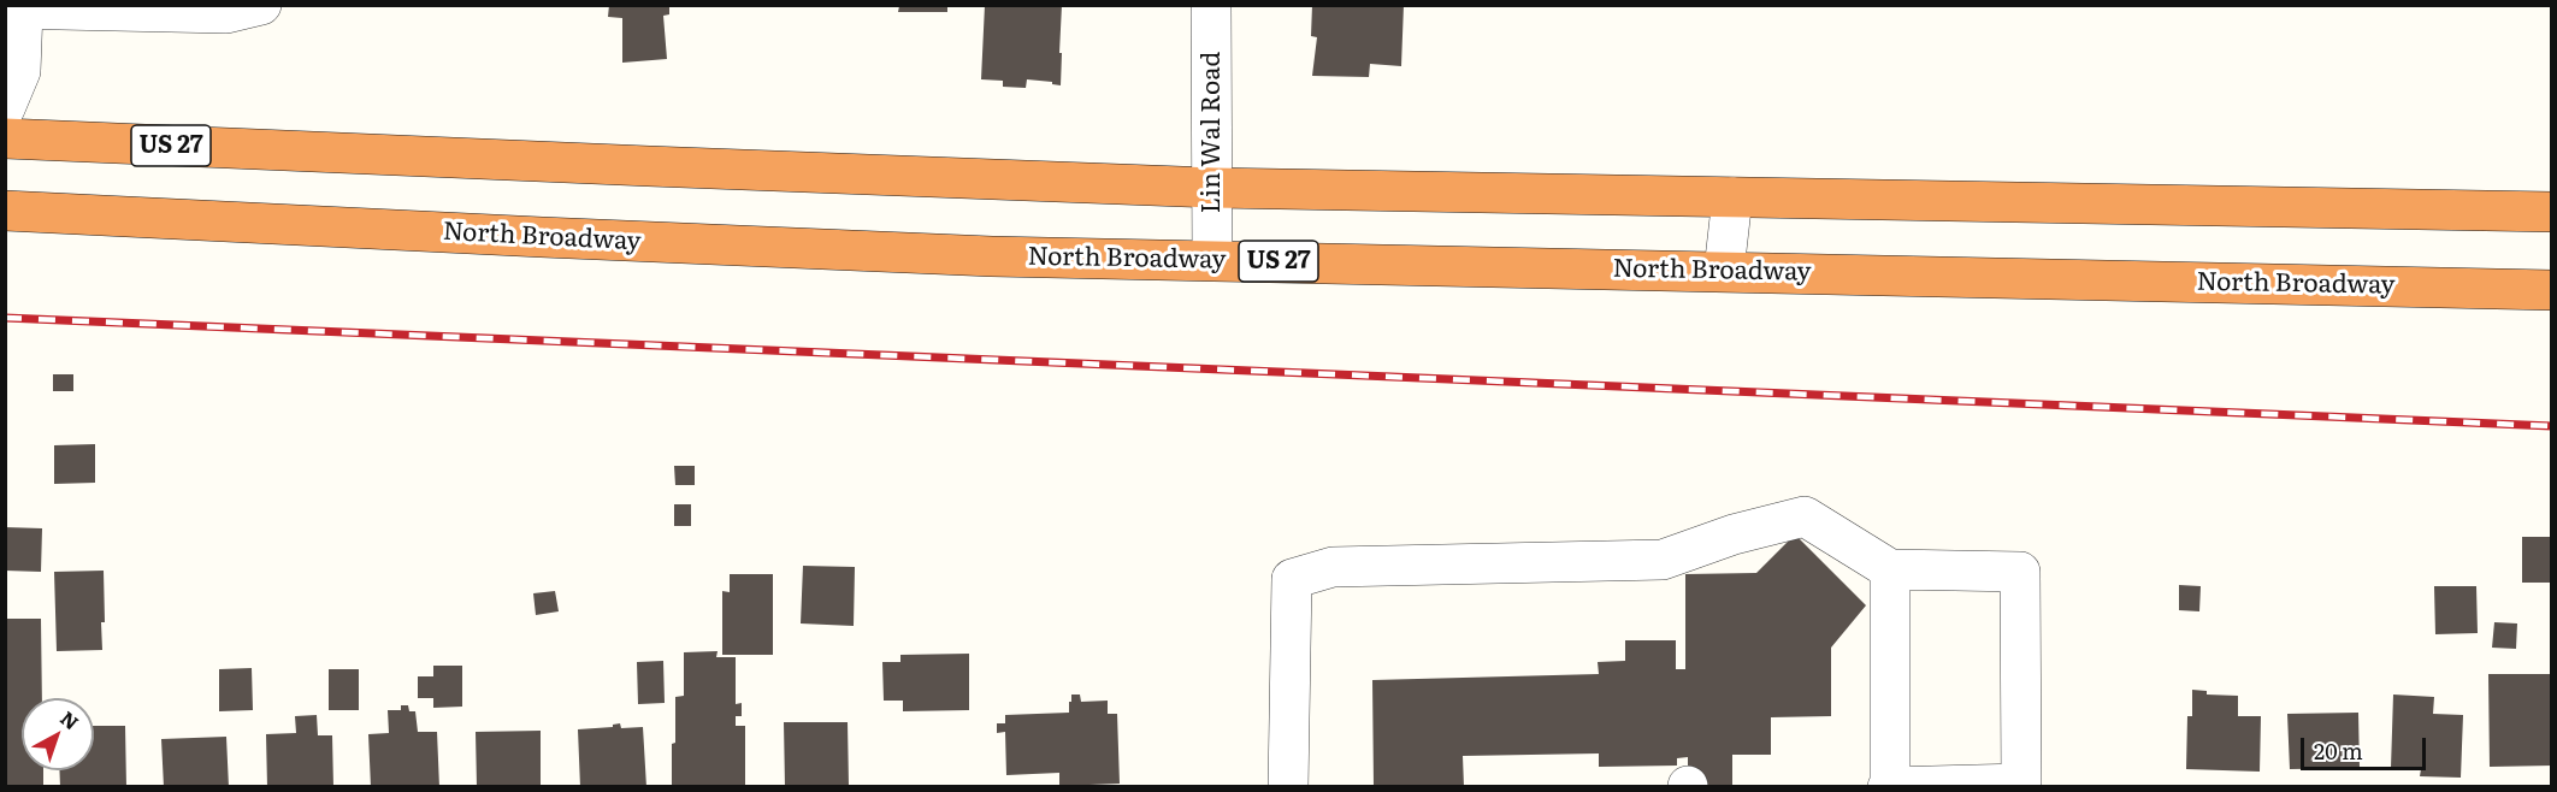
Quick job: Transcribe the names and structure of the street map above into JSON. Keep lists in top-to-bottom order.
{
  "streets": {
    "highway": ["US 27", "North Broadway"],
    "street": ["Lin Wal Road"]
  },
  "crossings": [
    ["Lin Wal Road", "US 27"],
    ["Lin Wal Road", "North Broadway"]
  ],
  "scale_bar": "20 m",
  "north": "top right"
}
